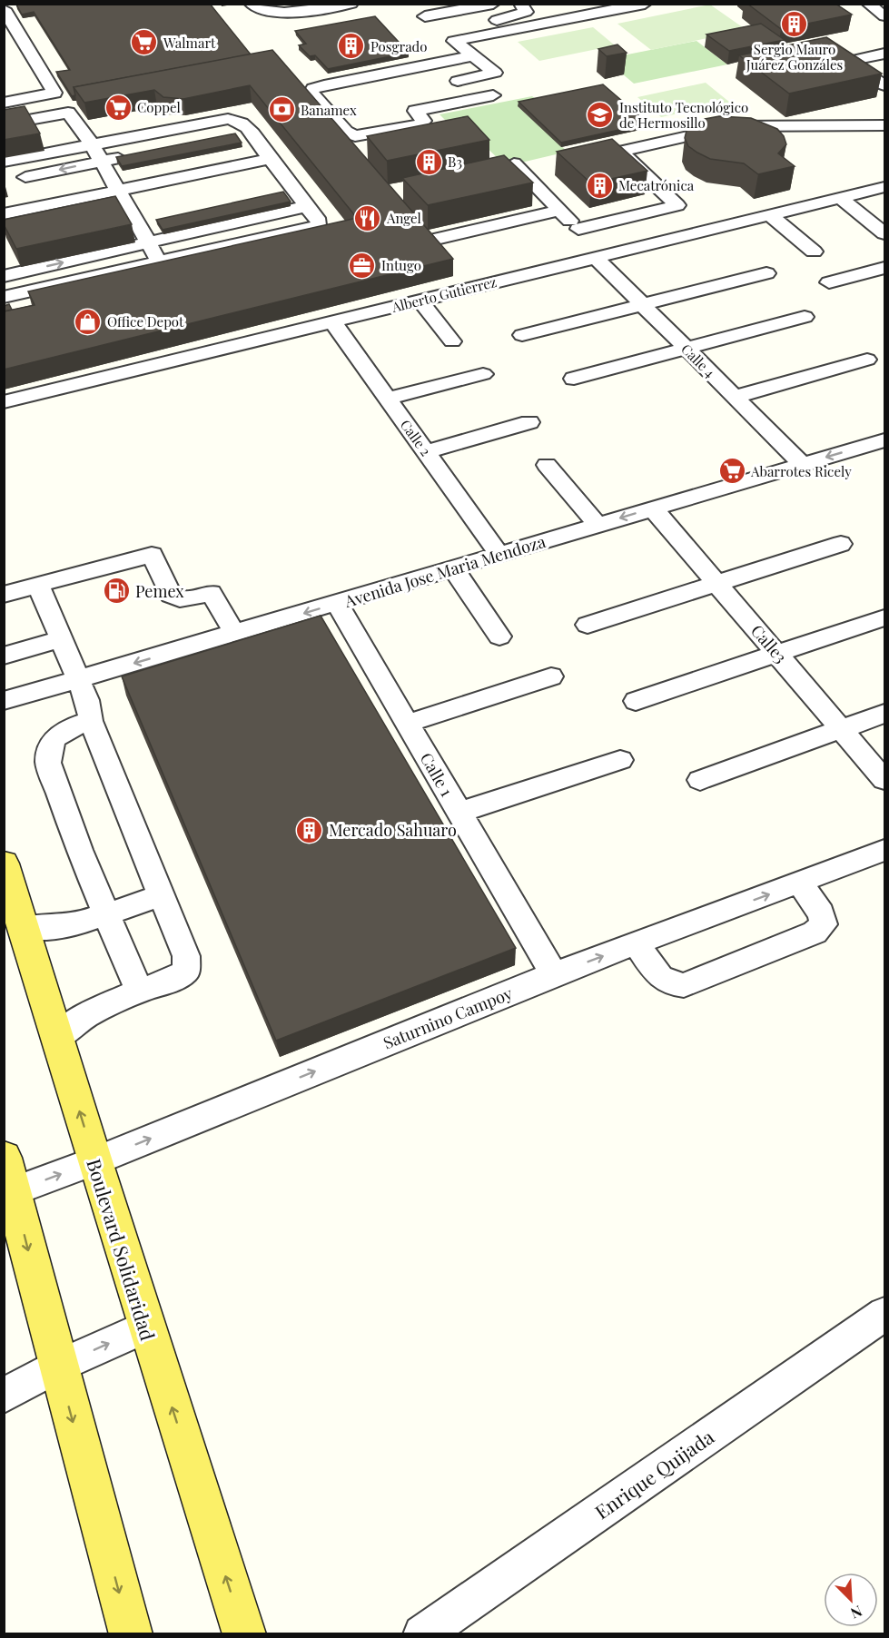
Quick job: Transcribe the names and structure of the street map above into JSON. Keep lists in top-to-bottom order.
{
  "streets": {
    "main road": ["Boulevard Solidaridad"],
    "street": [
      "Alberto Gutierrez",
      "Calle 4",
      "Calle 2",
      "Avenida Jose Maria Mendoza",
      "Calle3",
      "Calle 1",
      "Saturnino Campoy",
      "Enrique Quijada"
    ]
  },
  "crossings": [
    ["Alberto Gutierrez", "Calle 4"],
    ["Alberto Gutierrez", "Calle 2"],
    ["Calle 4", "Avenida Jose Maria Mendoza"],
    ["Calle 2", "Avenida Jose Maria Mendoza"],
    ["Avenida Jose Maria Mendoza", "Calle3"],
    ["Avenida Jose Maria Mendoza", "Calle 1"],
    ["Calle 1", "Saturnino Campoy"],
    ["Saturnino Campoy", "Boulevard Solidaridad"]
  ],
  "places": {
    "building": [
      "Sergio Mauro Juárez Gonzáles",
      "Posgrado",
      "B3",
      "Mecatrónica",
      "Mercado Sahuaro"
    ],
    "supermarket": ["Walmart", "Coppel", "Abarrotes Ricely"],
    "bank": ["Banamex"],
    "school or university": ["Instituto Tecnológico de Hermosillo"],
    "restaurant": ["Angel"],
    "office": ["Intugo"],
    "shop": ["Office Depot"],
    "fuel station": ["Pemex"]
  },
  "north": "bottom right"
}
